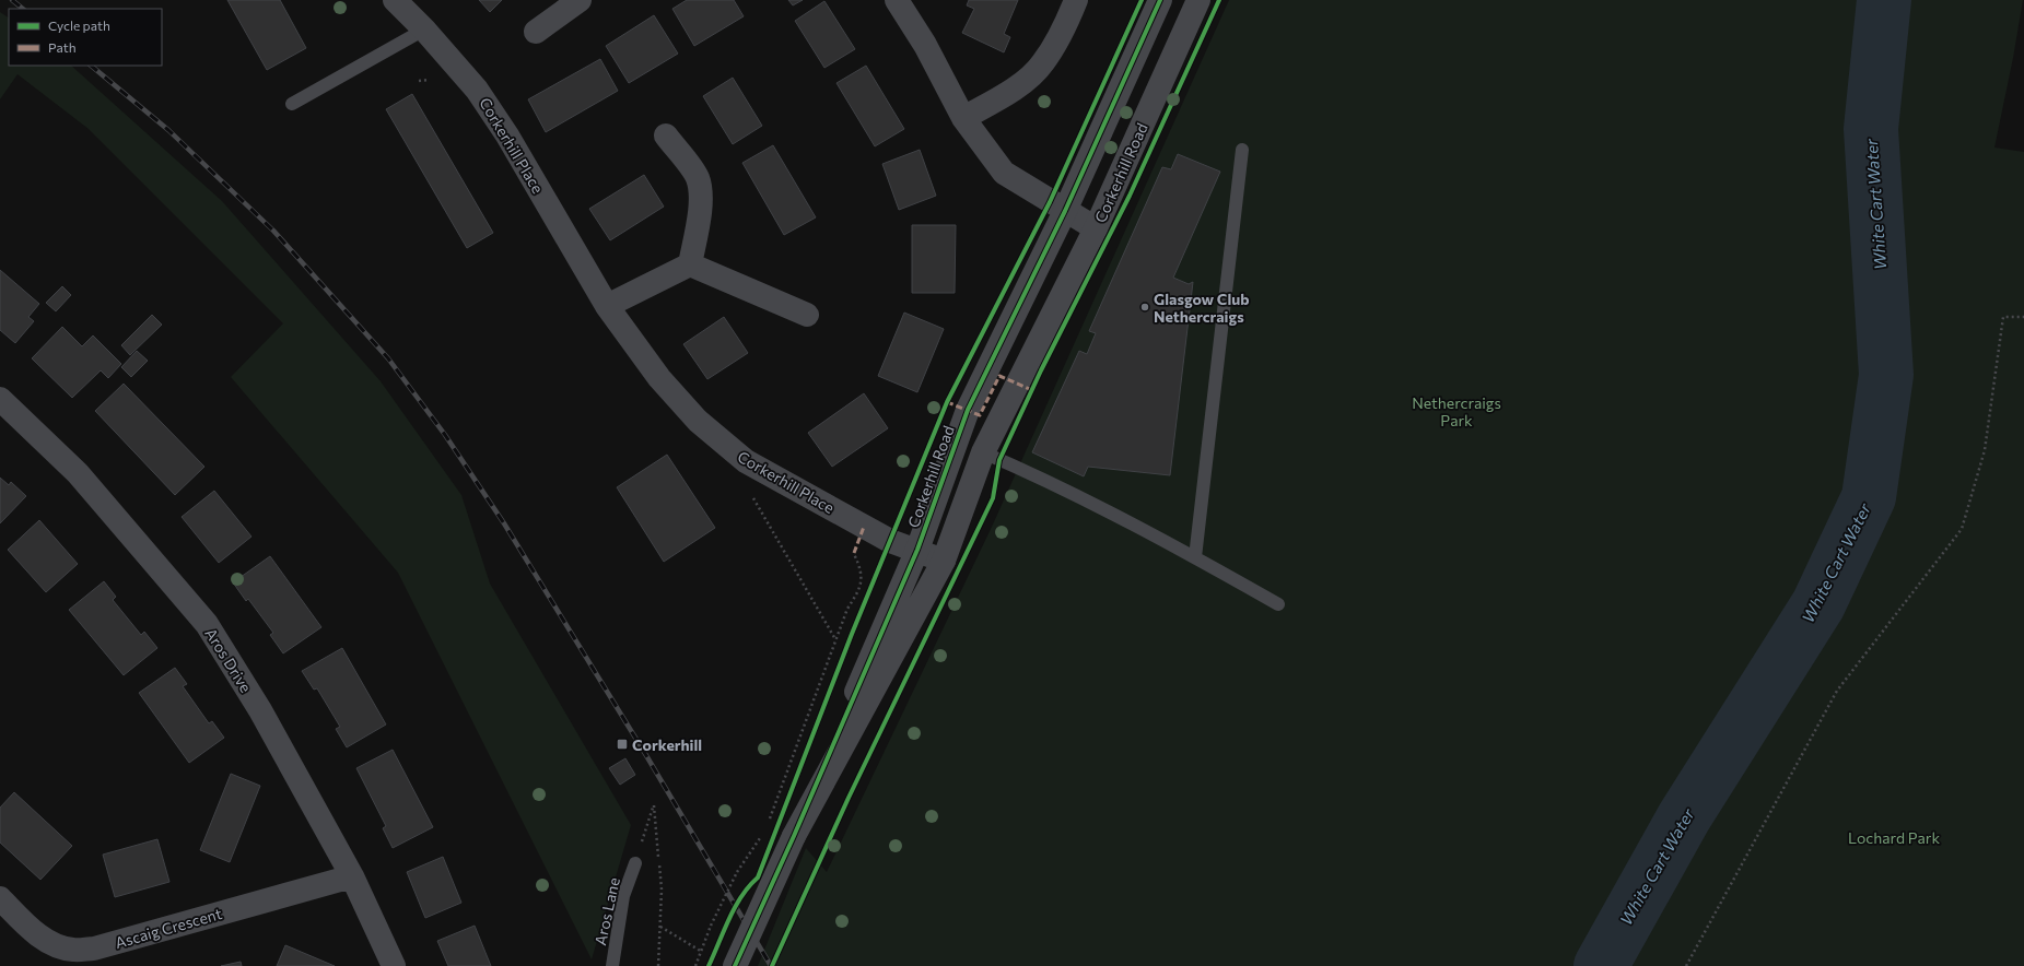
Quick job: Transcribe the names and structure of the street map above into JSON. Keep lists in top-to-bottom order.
{
  "streets": {
    "street": [
      "Corkerhill Place",
      "Corkerhill Road",
      "Aros Drive",
      "Ascaig Crescent"
    ],
    "lane": ["Aros Lane"]
  },
  "crossings": [
    ["Corkerhill Place", "Corkerhill Road"],
    ["Aros Drive", "Ascaig Crescent"]
  ],
  "water": ["White Cart Water"],
  "parks": ["Nethercraigs Park", "Lochard Park"],
  "places": {
    "other": ["Glasgow Club Nethercraigs"],
    "transit": ["Corkerhill"]
  },
  "legend": ["Cycle path", "Path"]
}
